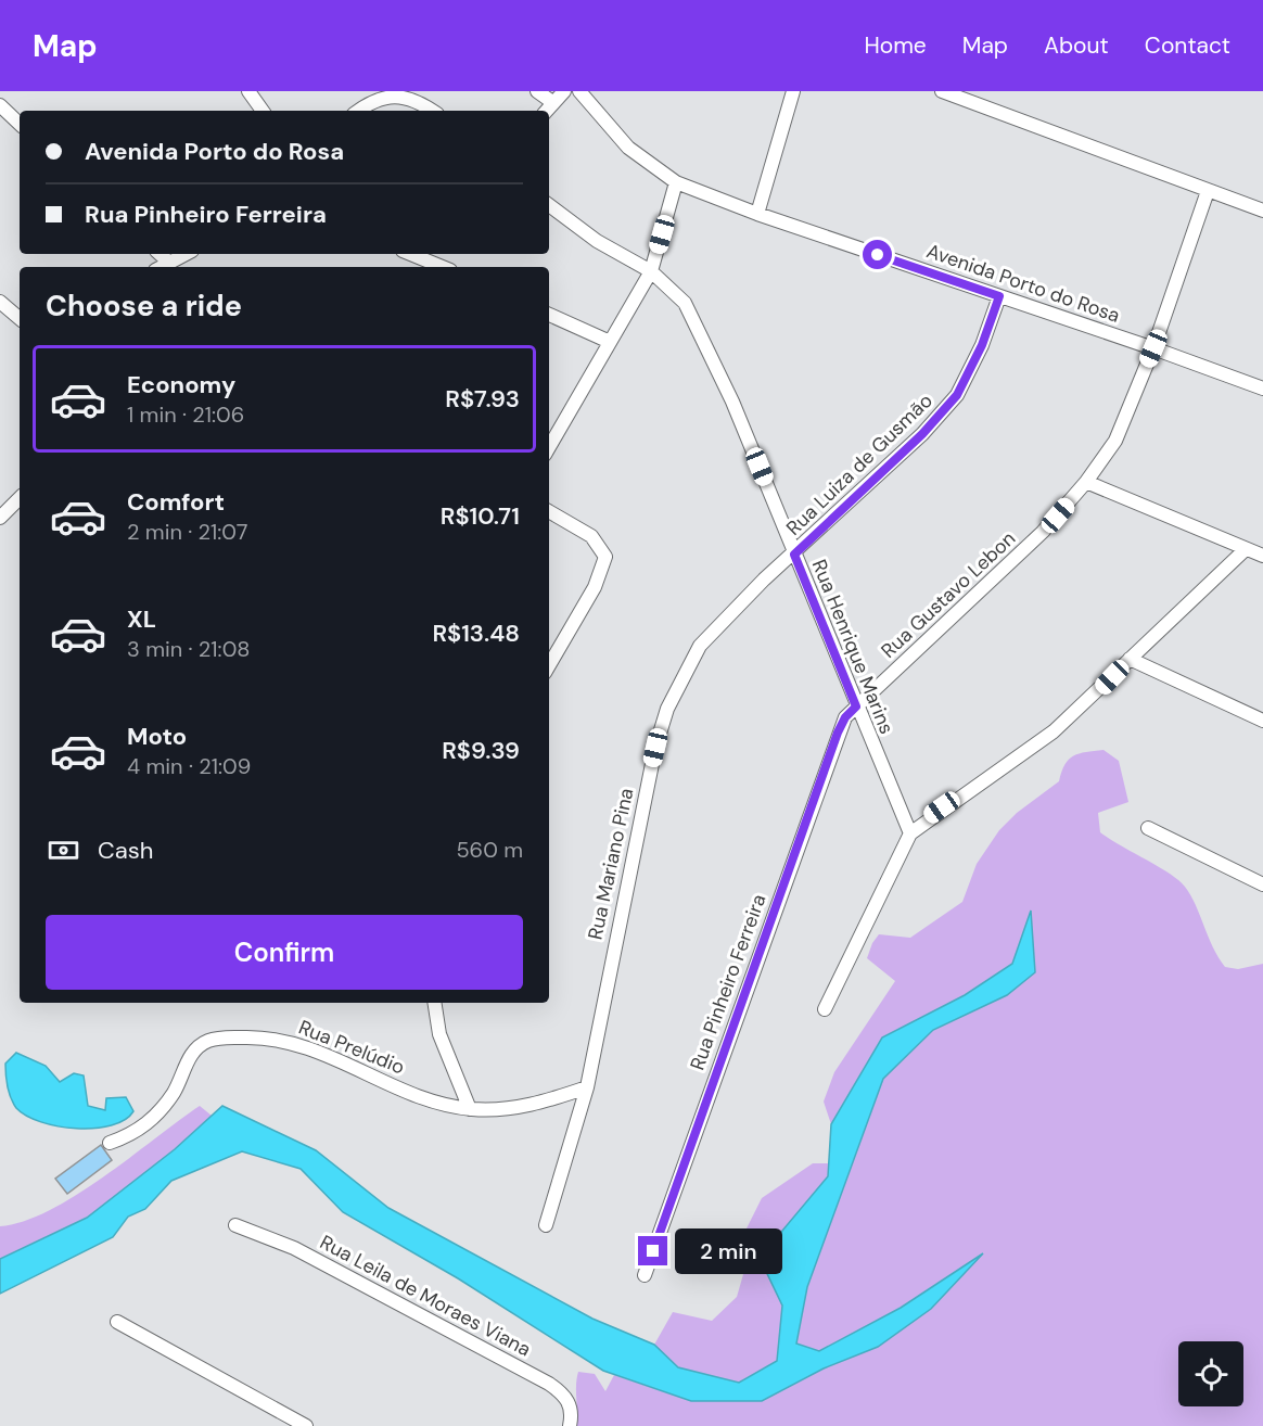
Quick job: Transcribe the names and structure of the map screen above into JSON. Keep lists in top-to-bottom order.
{
  "streets": {
    "street": [
      "Avenida Porto do Rosa",
      "Rua Luiza de Gusmão",
      "Rua Gustavo Lebon",
      "Rua Henrique Marins",
      "Rua Mariano Pina",
      "Rua Pinheiro Ferreira",
      "Rua Prelúdio",
      "Rua Leila de Moraes Viana"
    ]
  },
  "crossings": [
    ["Avenida Porto do Rosa", "Rua Luiza de Gusmão"],
    ["Avenida Porto do Rosa", "Rua Gustavo Lebon"],
    ["Rua Luiza de Gusmão", "Rua Henrique Marins"],
    ["Rua Luiza de Gusmão", "Rua Mariano Pina"],
    ["Rua Gustavo Lebon", "Rua Henrique Marins"],
    ["Rua Gustavo Lebon", "Rua Pinheiro Ferreira"],
    ["Rua Henrique Marins", "Rua Mariano Pina"],
    ["Rua Henrique Marins", "Rua Pinheiro Ferreira"],
    ["Rua Mariano Pina", "Rua Prelúdio"]
  ],
  "page": {
    "header": "Map",
    "nav": [
      "Home",
      "Map",
      "About",
      "Contact"
    ],
    "banner": ["Avenida Porto do Rosa", "Rua Pinheiro Ferreira"],
    "heading": "Choose a ride",
    "list": [
      {
        "name": "Economy",
        "note": "1 min · 21:06",
        "value": "R$7.93"
      },
      {
        "name": "Comfort",
        "note": "2 min · 21:07",
        "value": "R$10.71"
      },
      {
        "name": "XL",
        "note": "3 min · 21:08",
        "value": "R$13.48"
      },
      {
        "name": "Moto",
        "note": "4 min · 21:09",
        "value": "R$9.39"
      }
    ],
    "pay": ["Cash", "560 m"],
    "buttons": "Confirm",
    "bubble": "2 min"
  }
}
